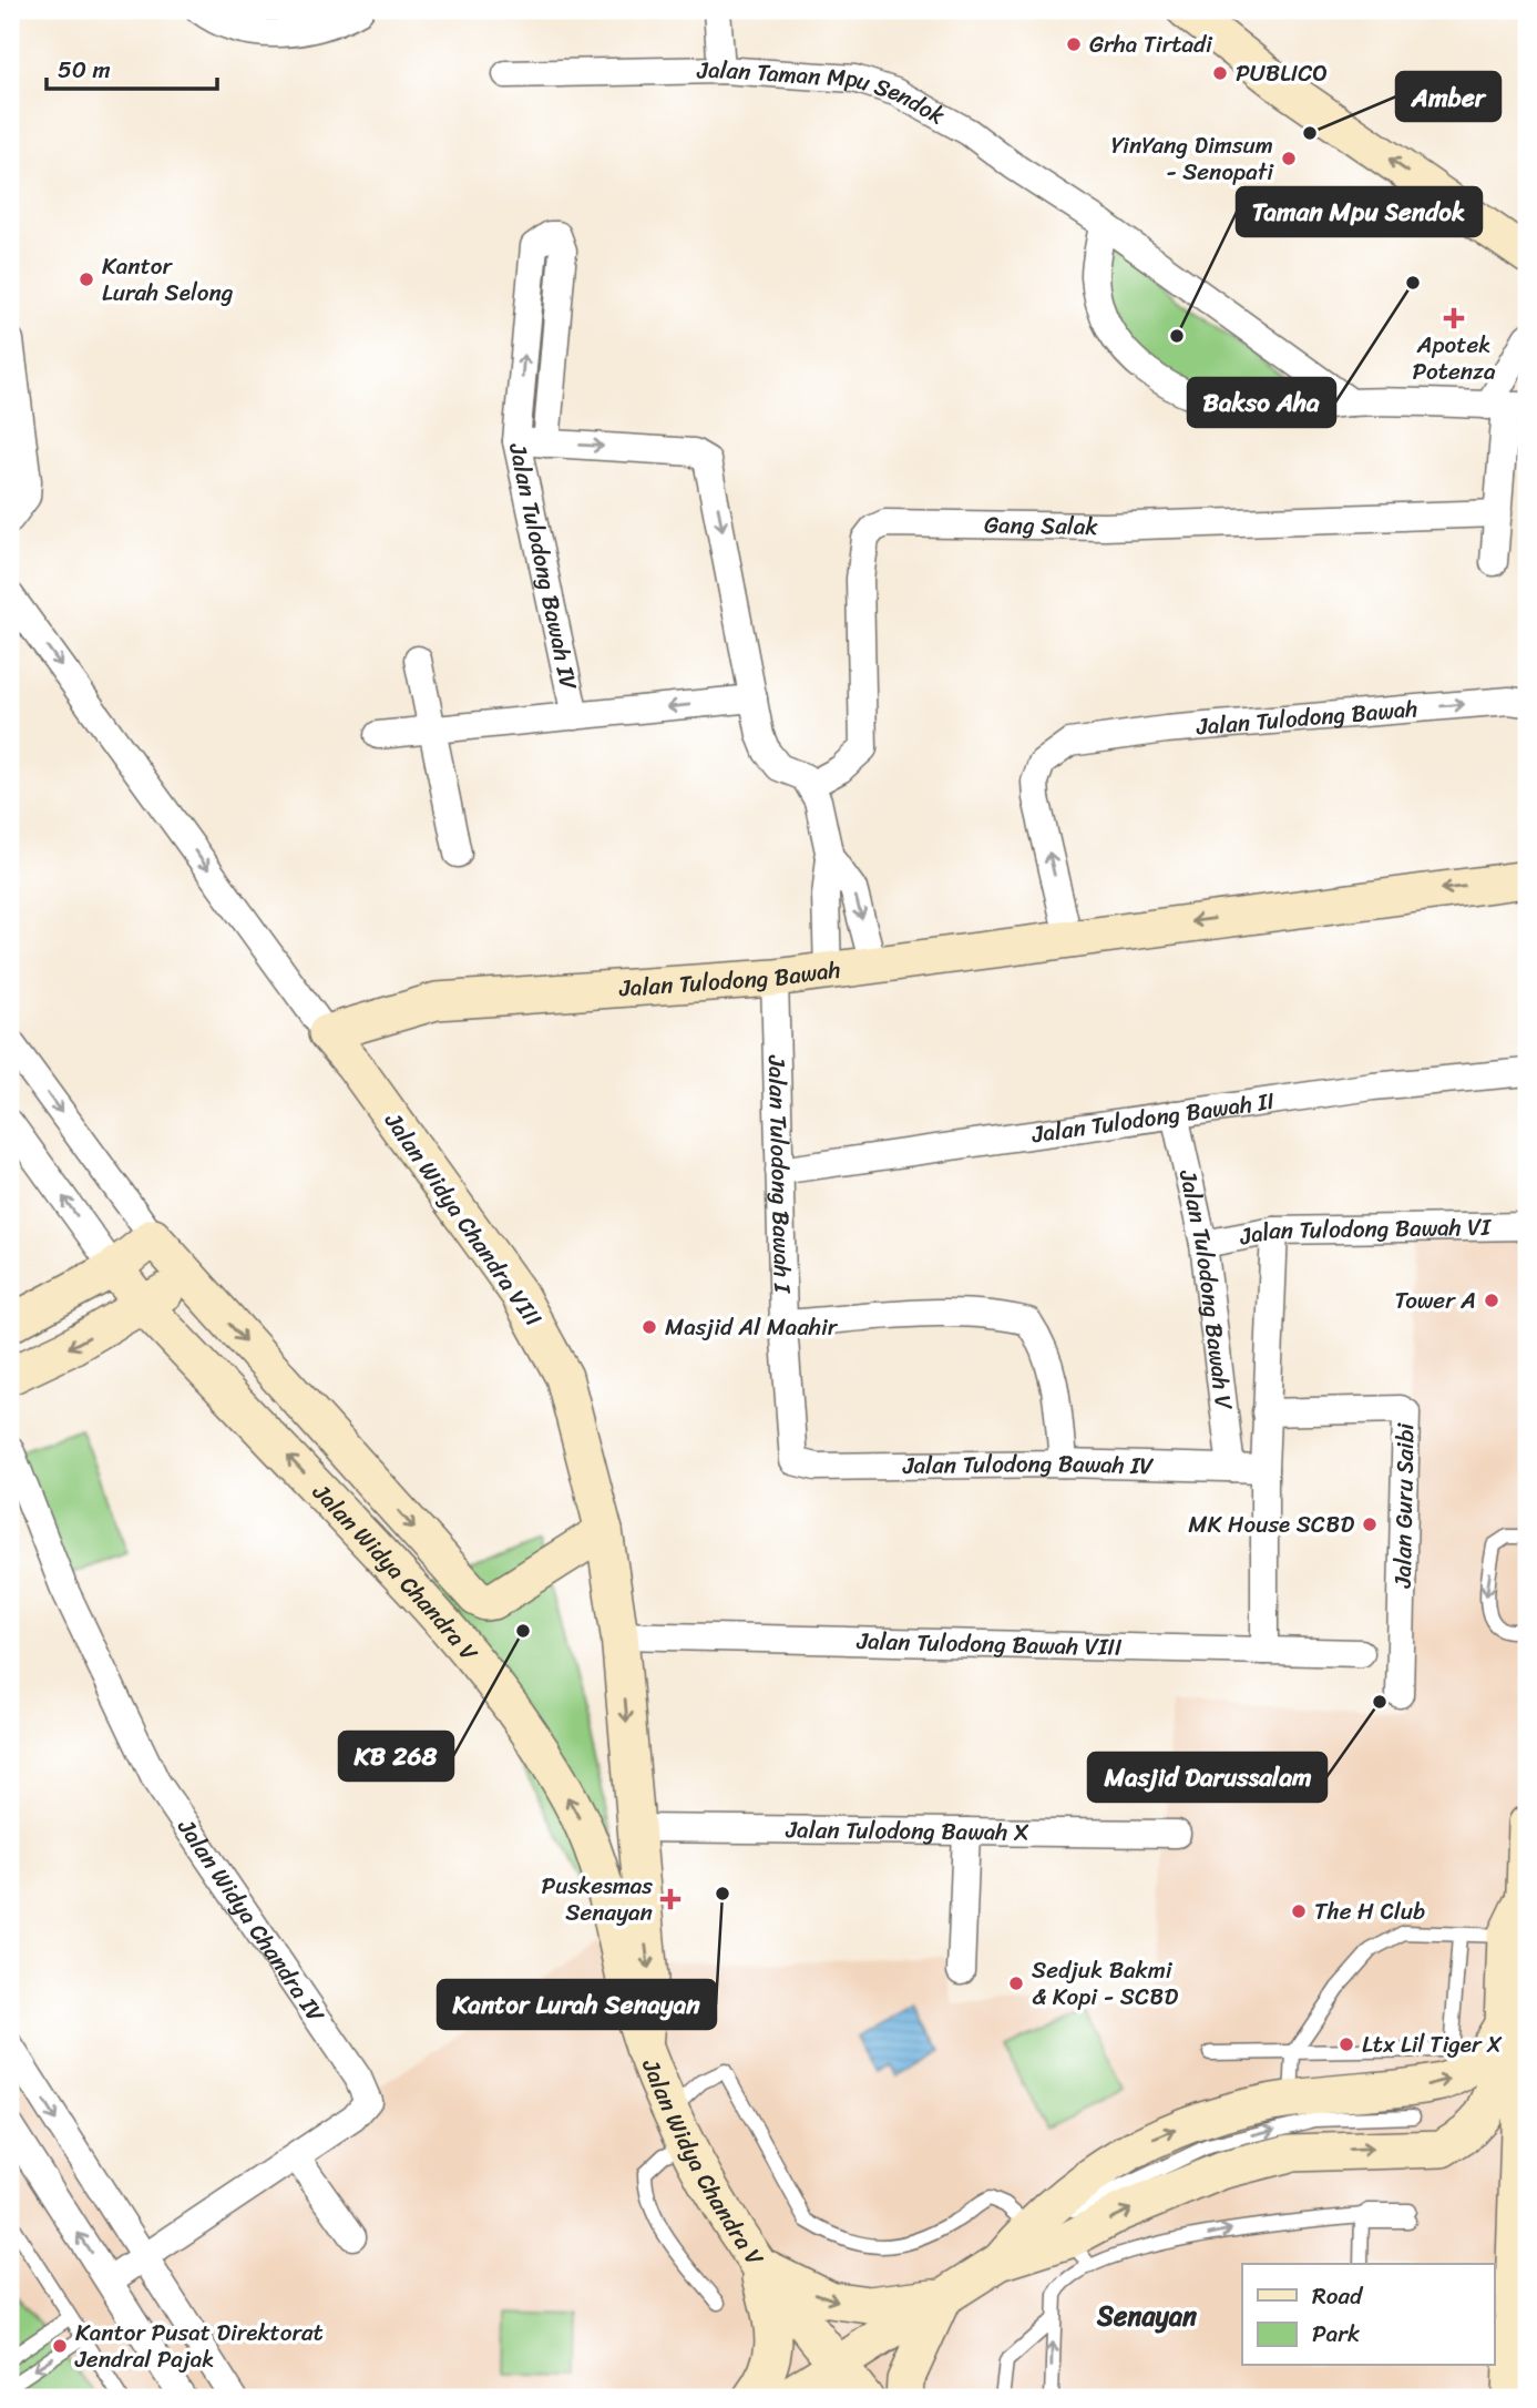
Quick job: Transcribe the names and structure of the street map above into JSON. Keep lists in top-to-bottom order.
{
  "streets": {
    "street": [
      "Jalan Taman Mpu Sendok",
      "Gang Salak",
      "Jalan Tulodong Bawah IV",
      "Jalan Tulodong Bawah",
      "Jalan Tulodong Bawah II",
      "Jalan Tulodong Bawah I",
      "Jalan Widya Chandra VIII",
      "Jalan Tulodong Bawah VI",
      "Jalan Tulodong Bawah V",
      "Jalan Guru Saibi",
      "Jalan Widya Chandra V",
      "Jalan Tulodong Bawah VIII",
      "Jalan Tulodong Bawah X",
      "Jalan Widya Chandra IV"
    ]
  },
  "crossings": [
    ["Gang Salak", "Jalan Tulodong Bawah IV"],
    ["Jalan Tulodong Bawah IV", "Jalan Tulodong Bawah I"],
    ["Jalan Tulodong Bawah IV", "Jalan Tulodong Bawah V"],
    ["Jalan Tulodong Bawah", "Jalan Tulodong Bawah I"],
    ["Jalan Tulodong Bawah", "Jalan Widya Chandra VIII"],
    ["Jalan Tulodong Bawah II", "Jalan Tulodong Bawah I"],
    ["Jalan Tulodong Bawah II", "Jalan Tulodong Bawah V"],
    ["Jalan Widya Chandra VIII", "Jalan Widya Chandra V"],
    ["Jalan Widya Chandra VIII", "Jalan Tulodong Bawah VIII"],
    ["Jalan Widya Chandra VIII", "Jalan Tulodong Bawah X"],
    ["Jalan Tulodong Bawah VI", "Jalan Tulodong Bawah V"]
  ],
  "one_way": ["Jalan Widya Chandra VIII"],
  "districts": ["Senayan"],
  "places": {
    "other": [
      "Grha Tirtadi",
      "PUBLICO",
      "Amber",
      "YinYang Dimsum - Senopati",
      "Kantor Lurah Selong",
      "Bakso Aha",
      "Taman Mpu Sendok",
      "Tower A",
      "Masjid Al Maahir",
      "MK House SCBD",
      "KB 268",
      "Masjid Darussalam",
      "Kantor Lurah Senayan",
      "The H Club",
      "Sedjuk Bakmi & Kopi - SCBD",
      "Ltx Lil Tiger X",
      "Kantor Pusat Direktorat Jendral Pajak"
    ],
    "health": ["Apotek Potenza", "Puskesmas Senayan"]
  },
  "legend": ["Road", "Park"],
  "scale_bar": "50 m"
}
